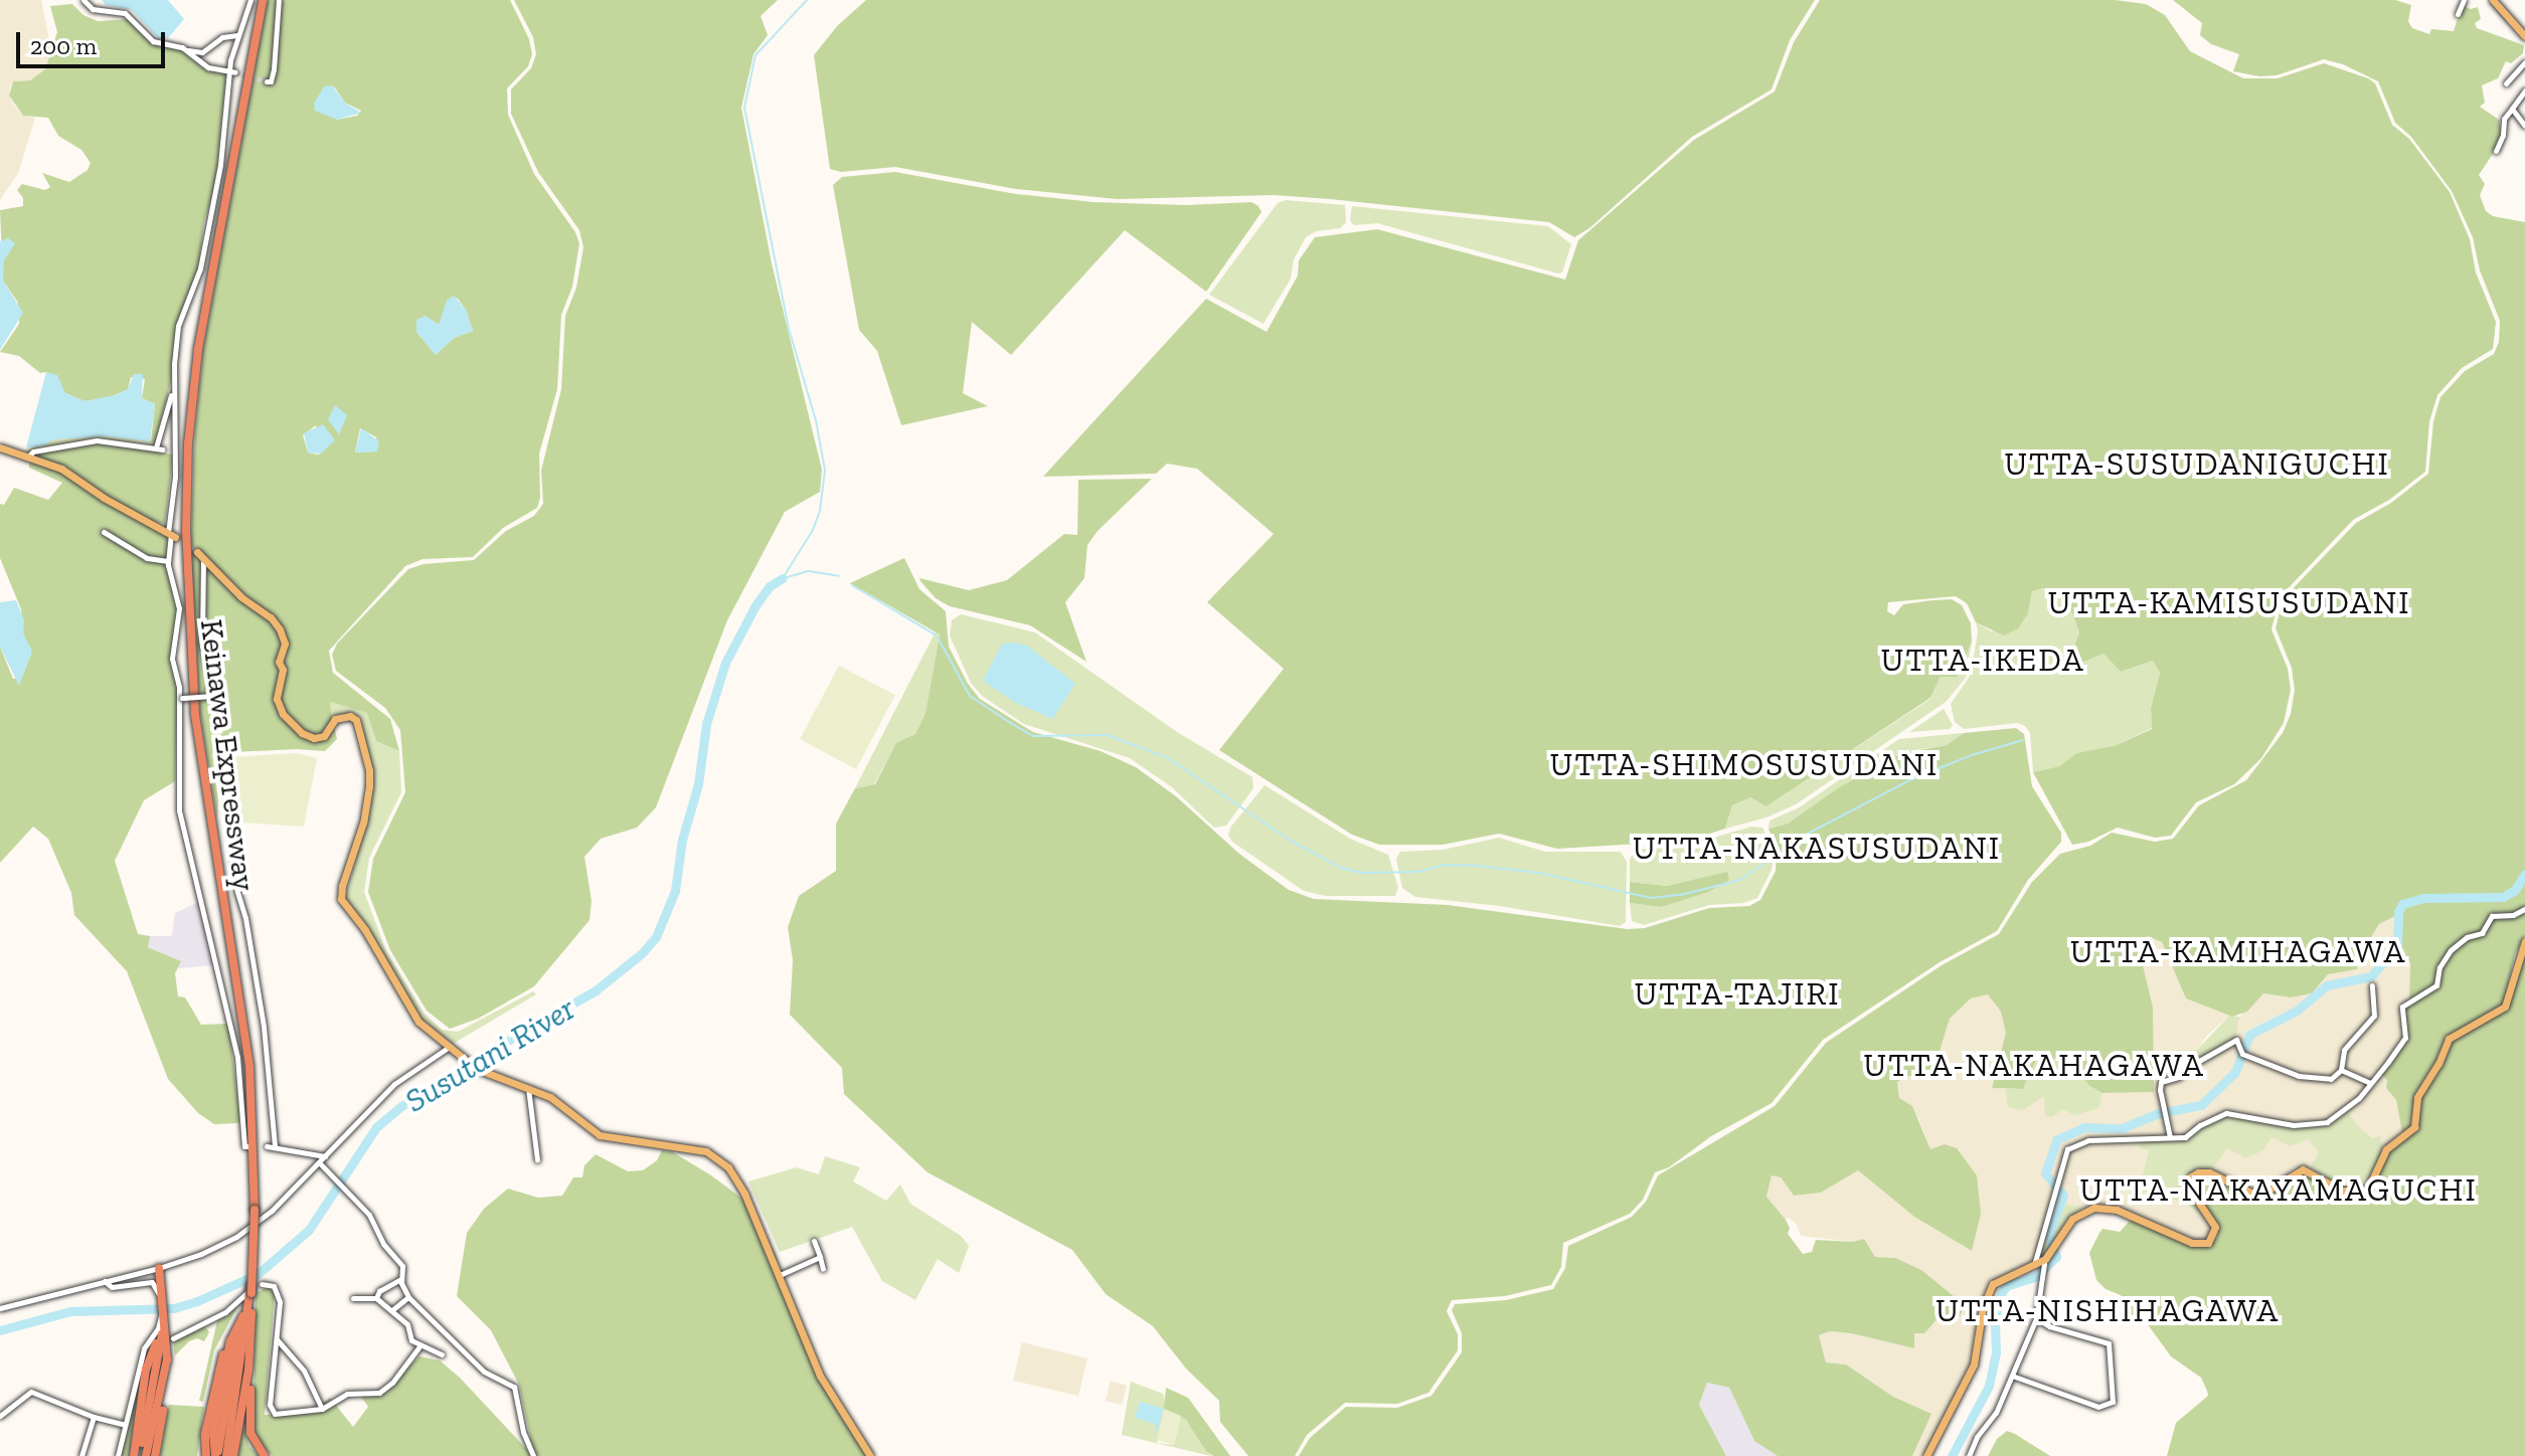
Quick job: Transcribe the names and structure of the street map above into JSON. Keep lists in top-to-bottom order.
{
  "streets": {
    "highway": ["Keinawa Expressway"]
  },
  "districts": [
    "UTTA-SUSUDANIGUCHI",
    "UTTA-KAMISUSUDANI",
    "UTTA-IKEDA",
    "UTTA-SHIMOSUSUDANI",
    "UTTA-NAKASUSUDANI",
    "UTTA-KAMIHAGAWA",
    "UTTA-TAJIRI",
    "UTTA-NAKAHAGAWA",
    "UTTA-NAKAYAMAGUCHI",
    "UTTA-NISHIHAGAWA"
  ],
  "water": ["Susutani River"],
  "scale_bar": "200 m"
}
